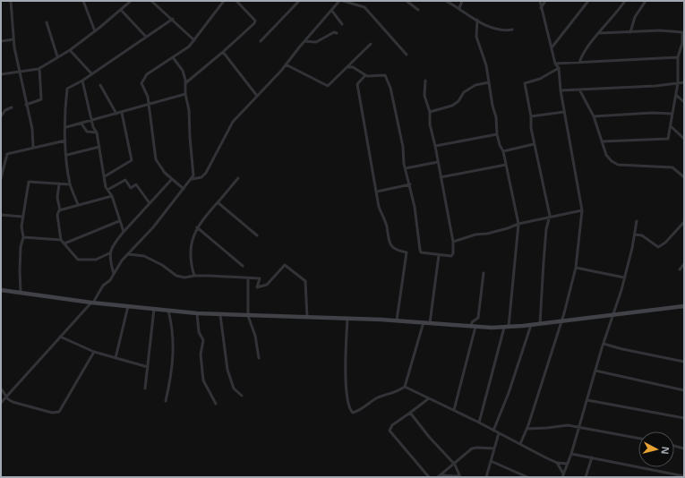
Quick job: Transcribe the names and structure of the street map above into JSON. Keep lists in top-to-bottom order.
{
  "north": "right"
}
